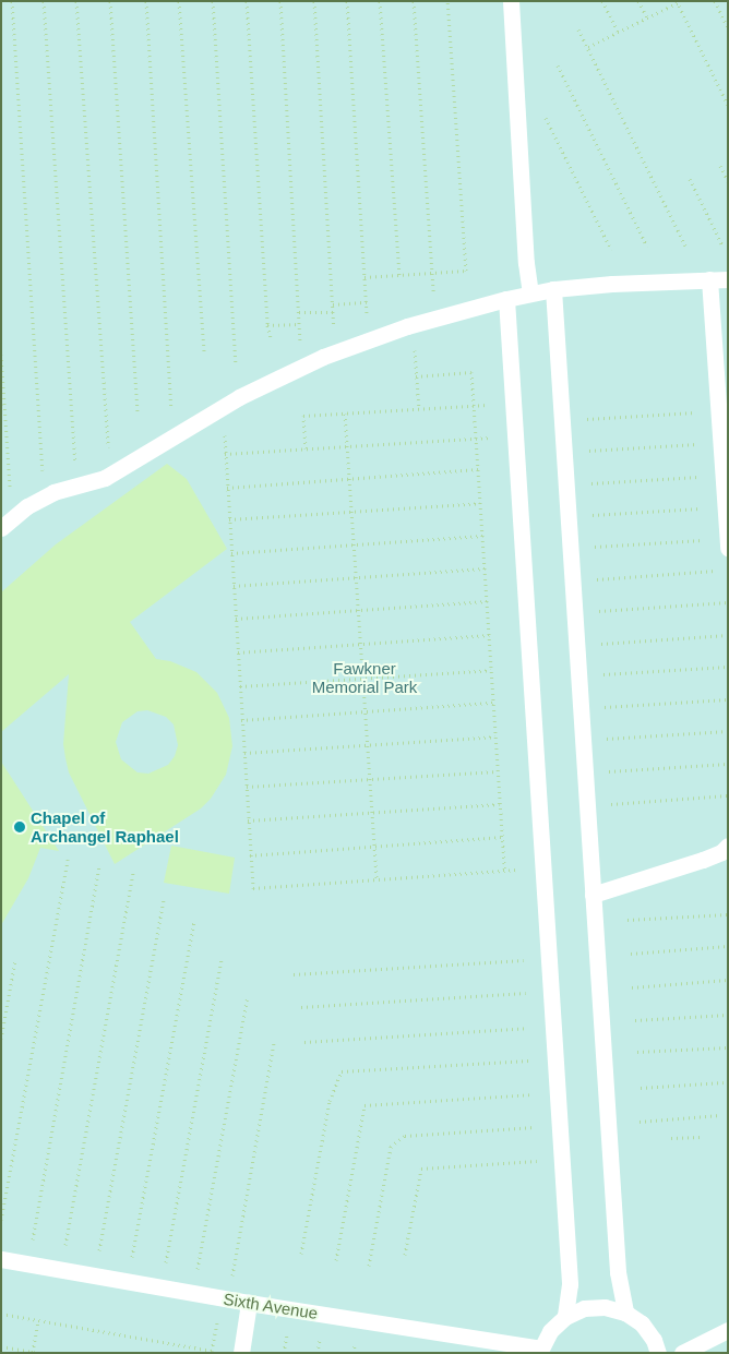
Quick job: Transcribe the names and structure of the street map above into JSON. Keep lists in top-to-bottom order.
{
  "streets": {
    "lane": ["Sixth Avenue"]
  },
  "parks": ["Fawkner Memorial Park"],
  "places": ["Chapel of Archangel Raphael"]
}
